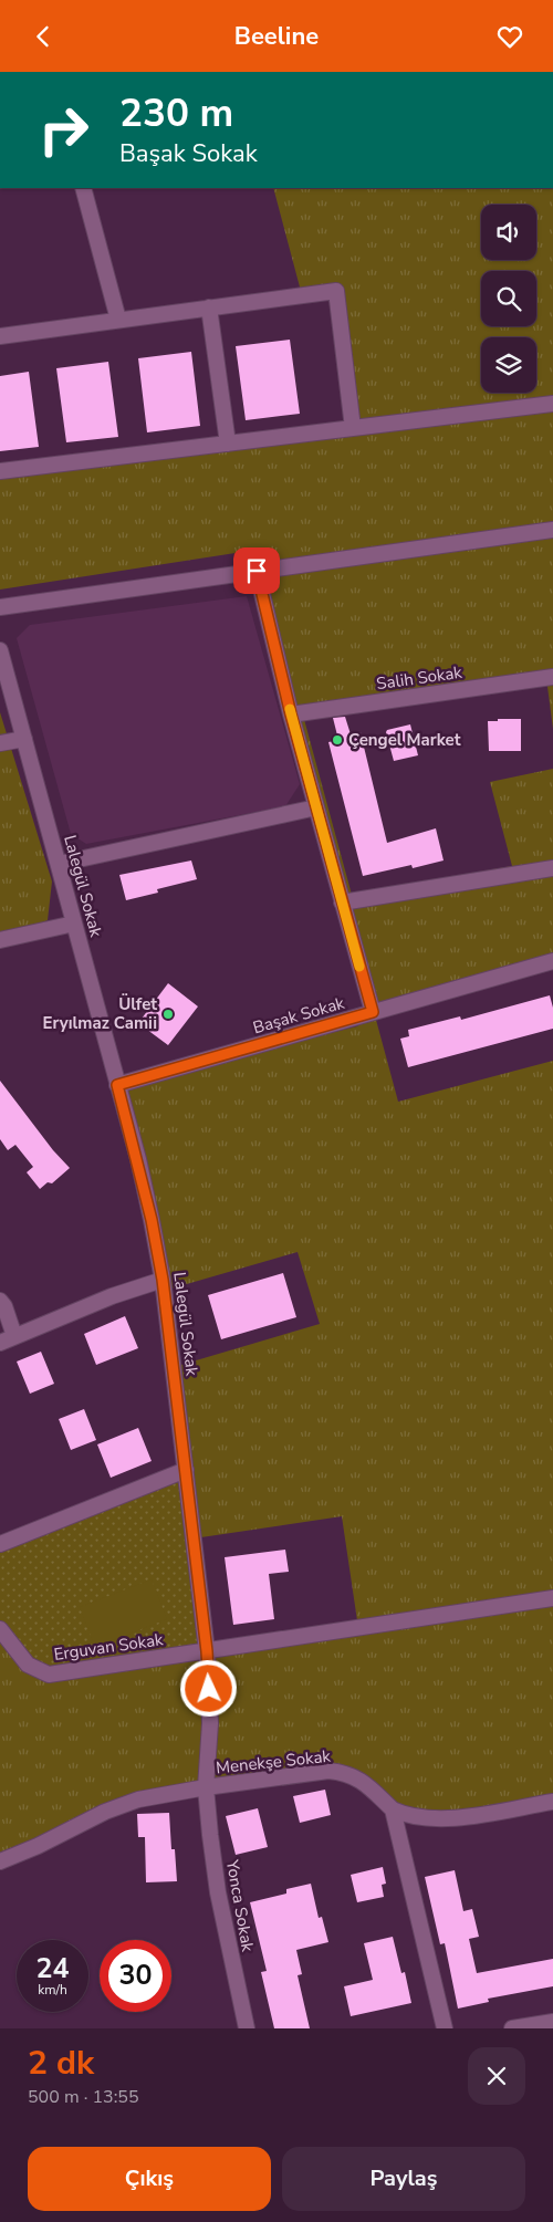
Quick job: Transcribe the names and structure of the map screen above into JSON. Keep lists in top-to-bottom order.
{
  "streets": {
    "street": [
      "Salih Sokak",
      "Lalegül Sokak",
      "Başak Sokak",
      "Erguvan Sokak",
      "Menekşe Sokak",
      "Yonca Sokak"
    ]
  },
  "crossings": [
    ["Lalegül Sokak", "Başak Sokak"],
    ["Lalegül Sokak", "Erguvan Sokak"],
    ["Lalegül Sokak", "Menekşe Sokak"],
    ["Lalegül Sokak", "Yonca Sokak"],
    ["Menekşe Sokak", "Yonca Sokak"]
  ],
  "places": ["Çengel Market", "Ülfet Eryılmaz Camii"],
  "page": {
    "header": "Beeline",
    "turn": ["230 m", "Başak Sokak"],
    "speed": "24 km/h",
    "limit": "30",
    "heading": ["2 dk", "500 m · 13:55"],
    "buttons": ["Çıkış", "Paylaş"]
  }
}
